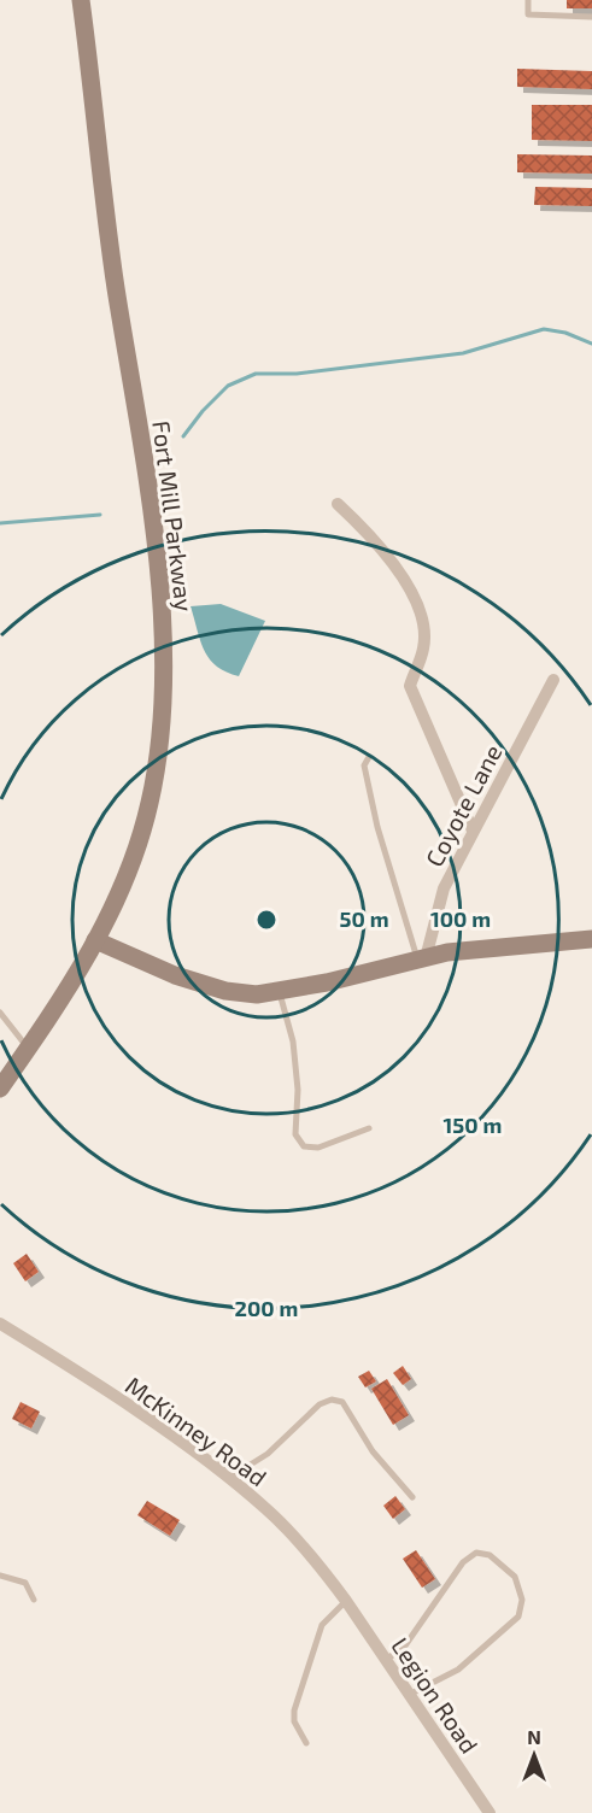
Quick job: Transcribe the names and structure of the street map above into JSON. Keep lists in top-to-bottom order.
{
  "streets": {
    "main road": ["Fort Mill Parkway"],
    "street": ["Coyote Lane", "McKinney Road", "Legion Road"]
  },
  "crossings": [
    ["McKinney Road", "Legion Road"]
  ],
  "north": "top",
  "rings": [
    "50 m",
    "100 m",
    "150 m",
    "200 m"
  ]
}
